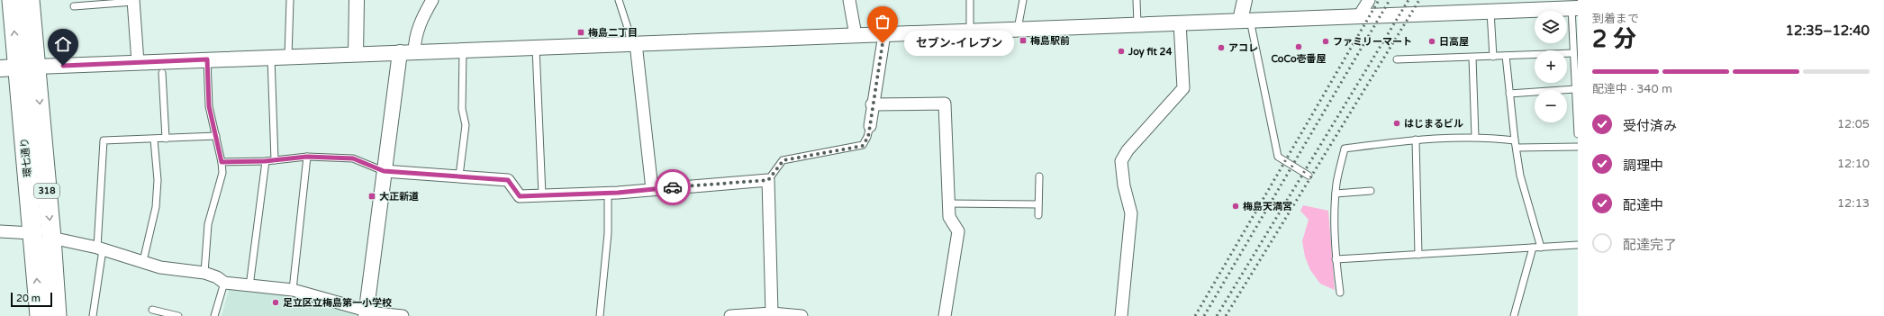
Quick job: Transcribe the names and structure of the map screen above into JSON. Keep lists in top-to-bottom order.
{
  "streets": {
    "main road": ["環七通り", "318"]
  },
  "places": {
    "transit": ["梅島二丁目", "梅島駅前", "大正新道"],
    "other": [
      "ファミリーマート",
      "日高屋",
      "セブン-イレブン",
      "CoCo壱番屋",
      "アコレ",
      "Joy fit 24",
      "はじまるビル",
      "梅島天満宮",
      "足立区立梅島第一小学校"
    ]
  },
  "scale_bar": "20 m",
  "page": {
    "heading": ["2 分", "到着まで", "12:35–12:40"],
    "map_buttons": ["+", "−"],
    "bubble": "セブン-イレブン",
    "bar": "配達中 · 340 m",
    "list": [
      ["受付済み", "12:05"],
      ["調理中", "12:10"],
      ["配達中", "12:13"],
      "配達完了"
    ],
    "scale": "20 m"
  }
}
